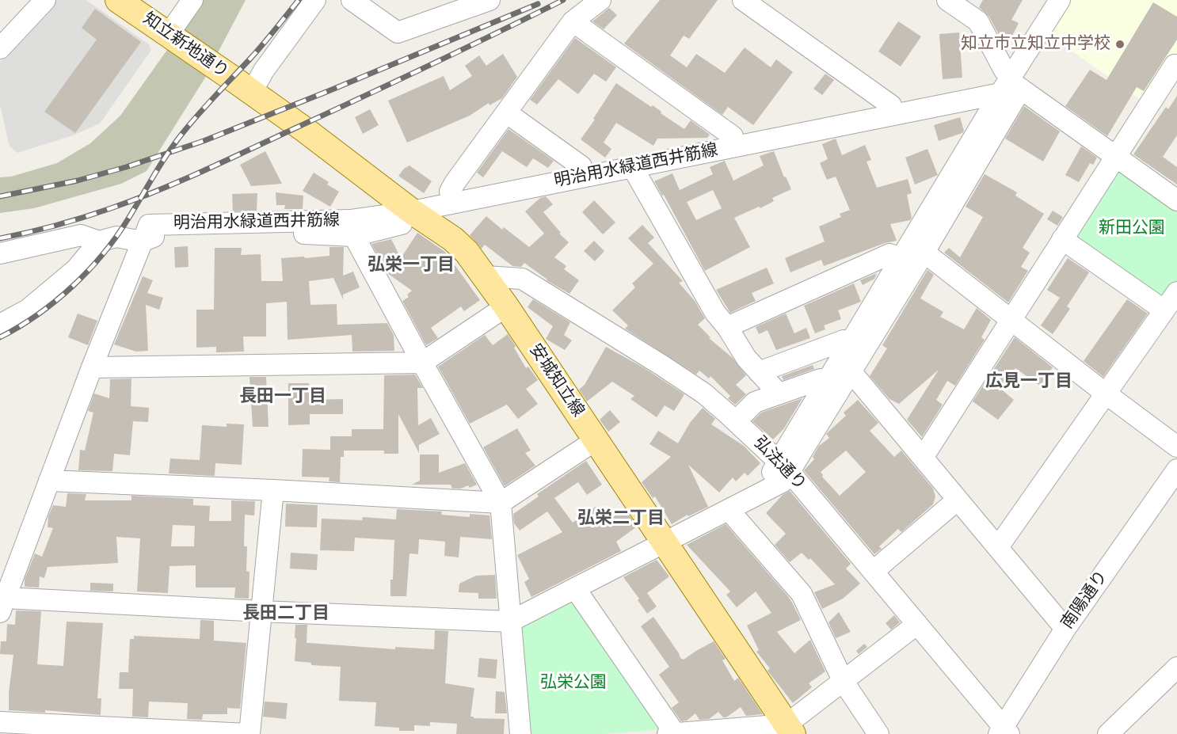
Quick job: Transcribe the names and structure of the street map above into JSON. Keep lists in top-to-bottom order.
{
  "streets": {
    "main road": ["知立新地通り", "安城知立線"],
    "street": ["明治用水緑道西井筋線", "弘法通り", "南陽通り"]
  },
  "crossings": [
    ["知立新地通り", "安城知立線"],
    ["明治用水緑道西井筋線", "安城知立線"],
    ["安城知立線", "弘法通り"],
    ["弘法通り", "南陽通り"]
  ],
  "districts": [
    "弘栄一丁目",
    "広見一丁目",
    "長田一丁目",
    "弘栄二丁目",
    "長田二丁目"
  ],
  "parks": ["新田公園", "弘栄公園"],
  "places": ["知立市立知立中学校"]
}
